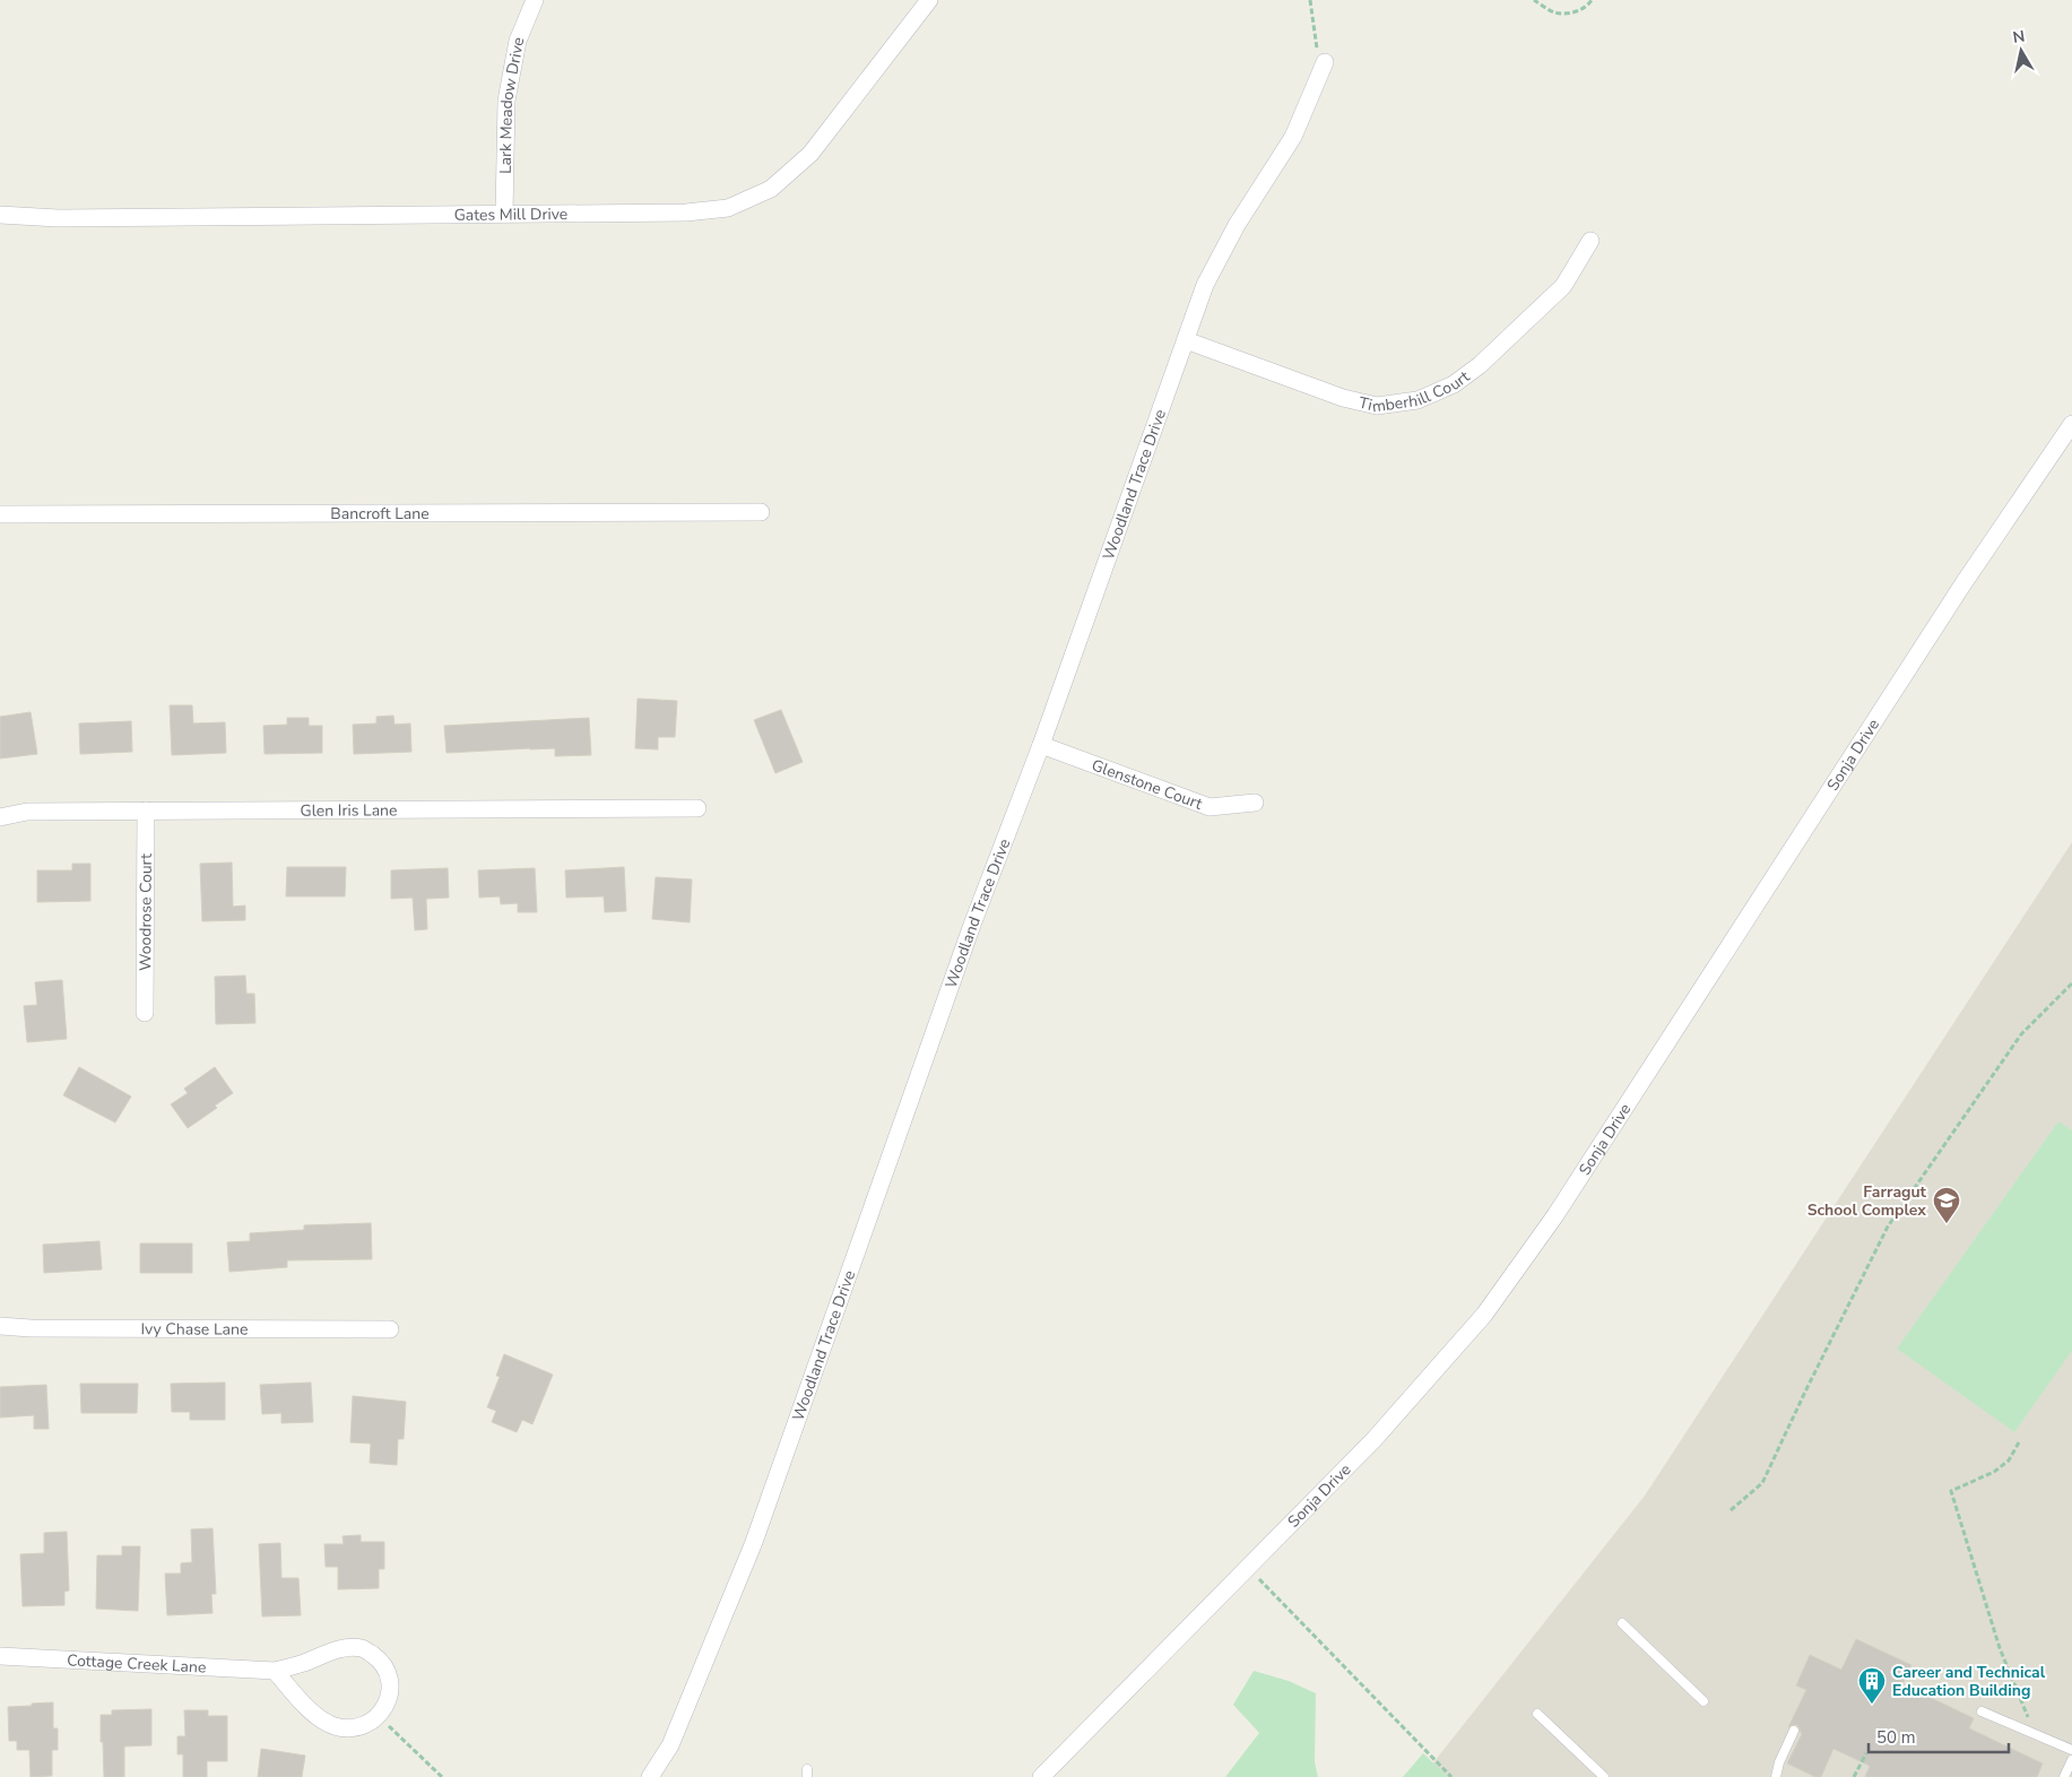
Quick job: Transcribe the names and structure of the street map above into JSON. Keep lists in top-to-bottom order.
{
  "streets": {
    "street": [
      "Lark Meadow Drive",
      "Gates Mill Drive",
      "Timberhill Court",
      "Woodland Trace Drive",
      "Bancroft Lane",
      "Sonja Drive",
      "Glenstone Court",
      "Glen Iris Lane",
      "Woodrose Court",
      "Ivy Chase Lane",
      "Cottage Creek Lane"
    ]
  },
  "crossings": [
    ["Lark Meadow Drive", "Gates Mill Drive"],
    ["Timberhill Court", "Woodland Trace Drive"],
    ["Woodland Trace Drive", "Glenstone Court"],
    ["Glen Iris Lane", "Woodrose Court"]
  ],
  "places": {
    "school or university": ["Farragut School Complex"],
    "building": ["Career and Technical Education Building"]
  },
  "scale_bar": "50 m",
  "north": "top"
}
